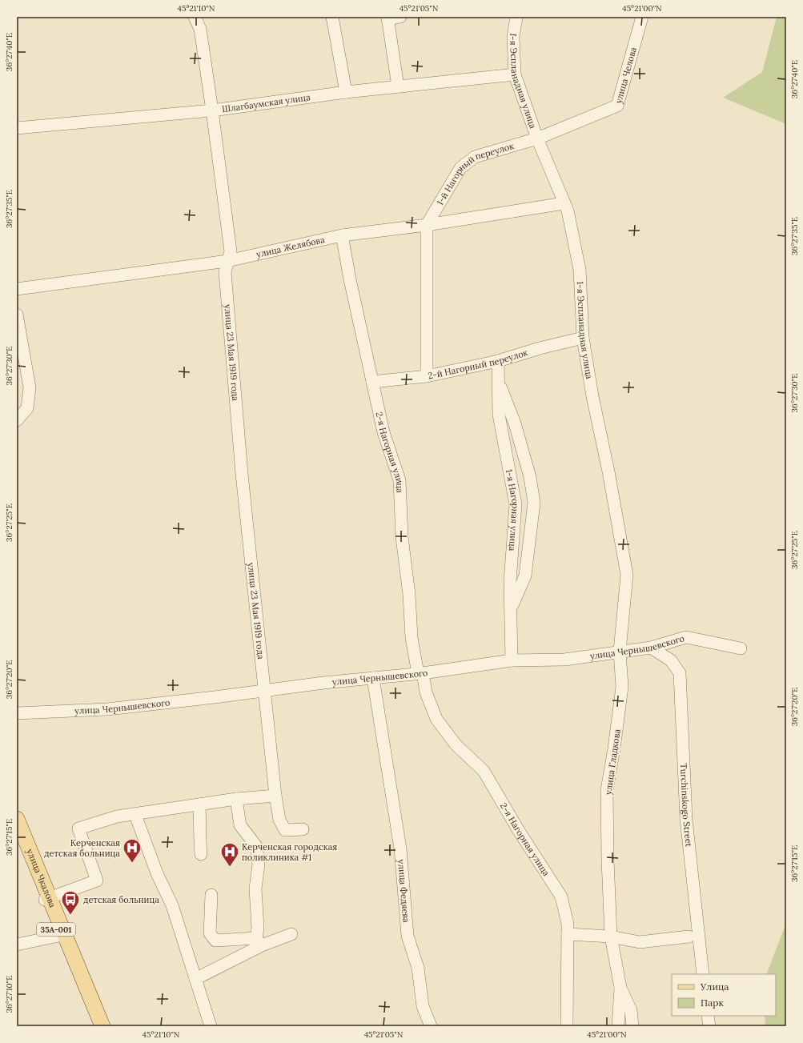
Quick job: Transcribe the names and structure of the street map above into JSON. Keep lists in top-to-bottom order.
{
  "streets": {
    "main road": ["улица Чкалова", "35А-001"],
    "street": [
      "улица Челова",
      "1-я Эспланадная улица",
      "Шлагбаумская улица",
      "1-й Нагорный переулок",
      "улица Желябова",
      "улица 23 Мая 1919 года",
      "2-й Нагорный переулок",
      "2-я Нагорная улица",
      "1-я Нагорная улица",
      "улица Чернышевского",
      "улица Гладкова",
      "Turchinskogo Street",
      "улица Федяева"
    ]
  },
  "crossings": [
    ["улица Челова", "1-я Эспланадная улица"],
    ["улица Челова", "1-й Нагорный переулок"],
    ["1-я Эспланадная улица", "Шлагбаумская улица"],
    ["1-я Эспланадная улица", "1-й Нагорный переулок"],
    ["1-я Эспланадная улица", "улица Желябова"],
    ["1-я Эспланадная улица", "2-й Нагорный переулок"],
    ["1-я Эспланадная улица", "улица Чернышевского"],
    ["1-я Эспланадная улица", "улица Гладкова"],
    ["Шлагбаумская улица", "улица 23 Мая 1919 года"],
    ["1-й Нагорный переулок", "улица Желябова"],
    ["улица Желябова", "улица 23 Мая 1919 года"],
    ["улица Желябова", "2-я Нагорная улица"],
    ["улица 23 Мая 1919 года", "улица Чернышевского"],
    ["2-й Нагорный переулок", "2-я Нагорная улица"],
    ["2-й Нагорный переулок", "1-я Нагорная улица"],
    ["2-я Нагорная улица", "улица Чернышевского"],
    ["1-я Нагорная улица", "улица Чернышевского"],
    ["улица Чернышевского", "улица Гладкова"],
    ["улица Чернышевского", "Turchinskogo Street"],
    ["улица Чернышевского", "улица Федяева"]
  ],
  "places": {
    "hospital": ["Керченская детская больница", "Керченская городская поликлиника #1"],
    "bus stop": ["детская больница"]
  },
  "legend": ["Улица", "Парк"],
  "coordinates": [
    "45°21'10\"N",
    "45°21'05\"N",
    "45°21'00\"N",
    "36°27'40\"E",
    "36°27'35\"E",
    "36°27'30\"E",
    "36°27'25\"E",
    "36°27'20\"E",
    "36°27'15\"E",
    "36°27'10\"E"
  ]
}
